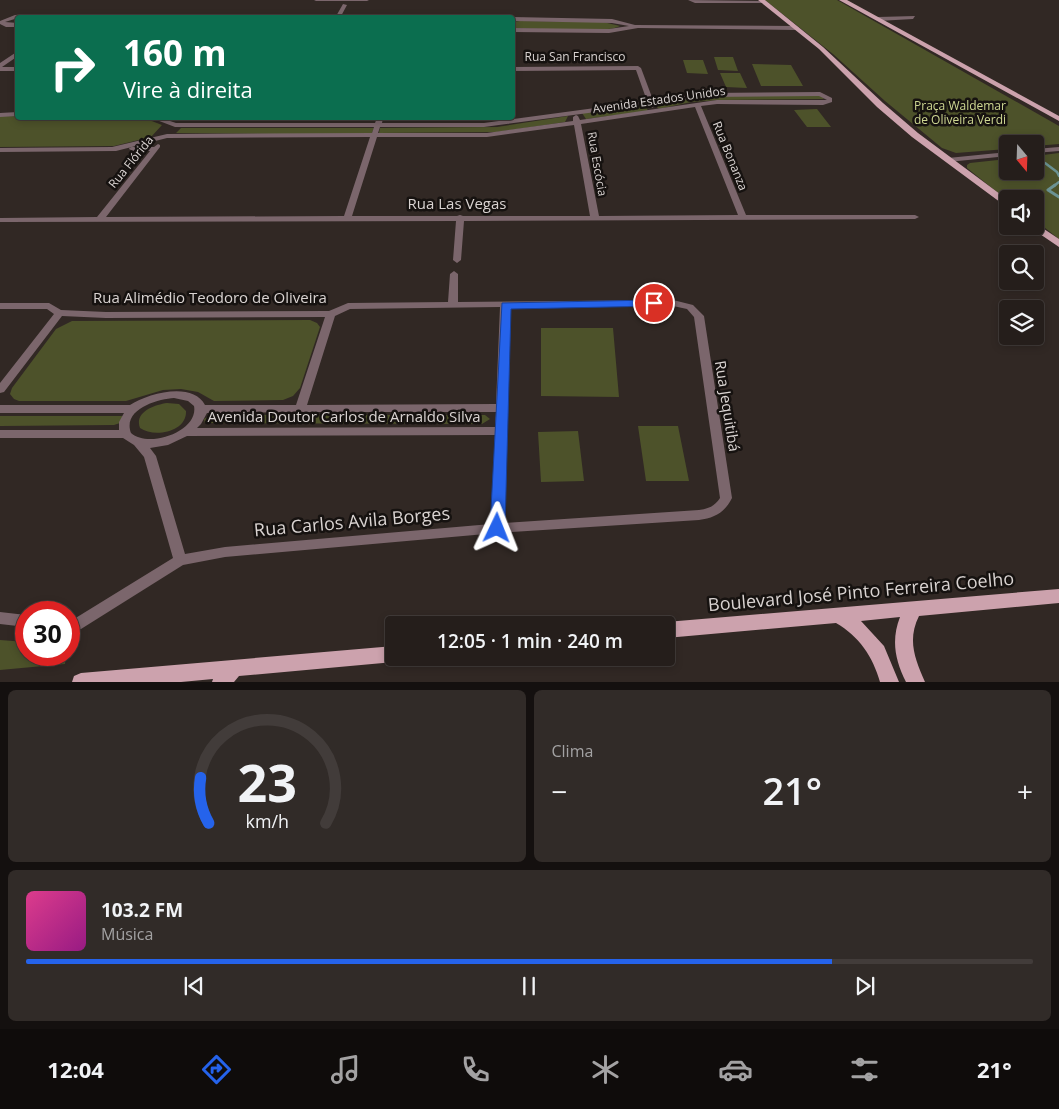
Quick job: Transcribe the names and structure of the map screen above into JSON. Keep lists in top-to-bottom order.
{
  "streets": {
    "main road": ["Boulevard José Pinto Ferreira Coelho"],
    "street": [
      "Rua San Francisco",
      "Avenida Estados Unidos",
      "Rua Bonanza",
      "Rua Flórida",
      "Rua Escócia",
      "Rua Las Vegas",
      "Rua Alimédio Teodoro de Oliveira",
      "Rua Jequitibá",
      "Avenida Doutor Carlos de Arnaldo Silva",
      "Rua Carlos Avila Borges"
    ]
  },
  "crossings": [
    ["Rua San Francisco", "Avenida Estados Unidos"],
    ["Avenida Estados Unidos", "Rua Bonanza"],
    ["Avenida Estados Unidos", "Rua Flórida"],
    ["Avenida Estados Unidos", "Rua Escócia"],
    ["Rua Bonanza", "Rua Las Vegas"],
    ["Rua Flórida", "Rua Las Vegas"],
    ["Rua Escócia", "Rua Las Vegas"],
    ["Rua Alimédio Teodoro de Oliveira", "Rua Jequitibá"],
    ["Rua Jequitibá", "Rua Carlos Avila Borges"]
  ],
  "parks": ["Praça Waldemar de Oliveira Verdi"],
  "north": "bottom",
  "page": {
    "turn": ["160 m", "Vire à direita"],
    "limit": "30",
    "trip": "12:05 · 1 min · 240 m",
    "tile": "Clima",
    "heat": ["−", "21°", "+"],
    "song": ["103.2 FM", "Música"],
    "tabs": ["12:04", "21°"],
    "gauge": ["23", "km/h"]
  }
}
